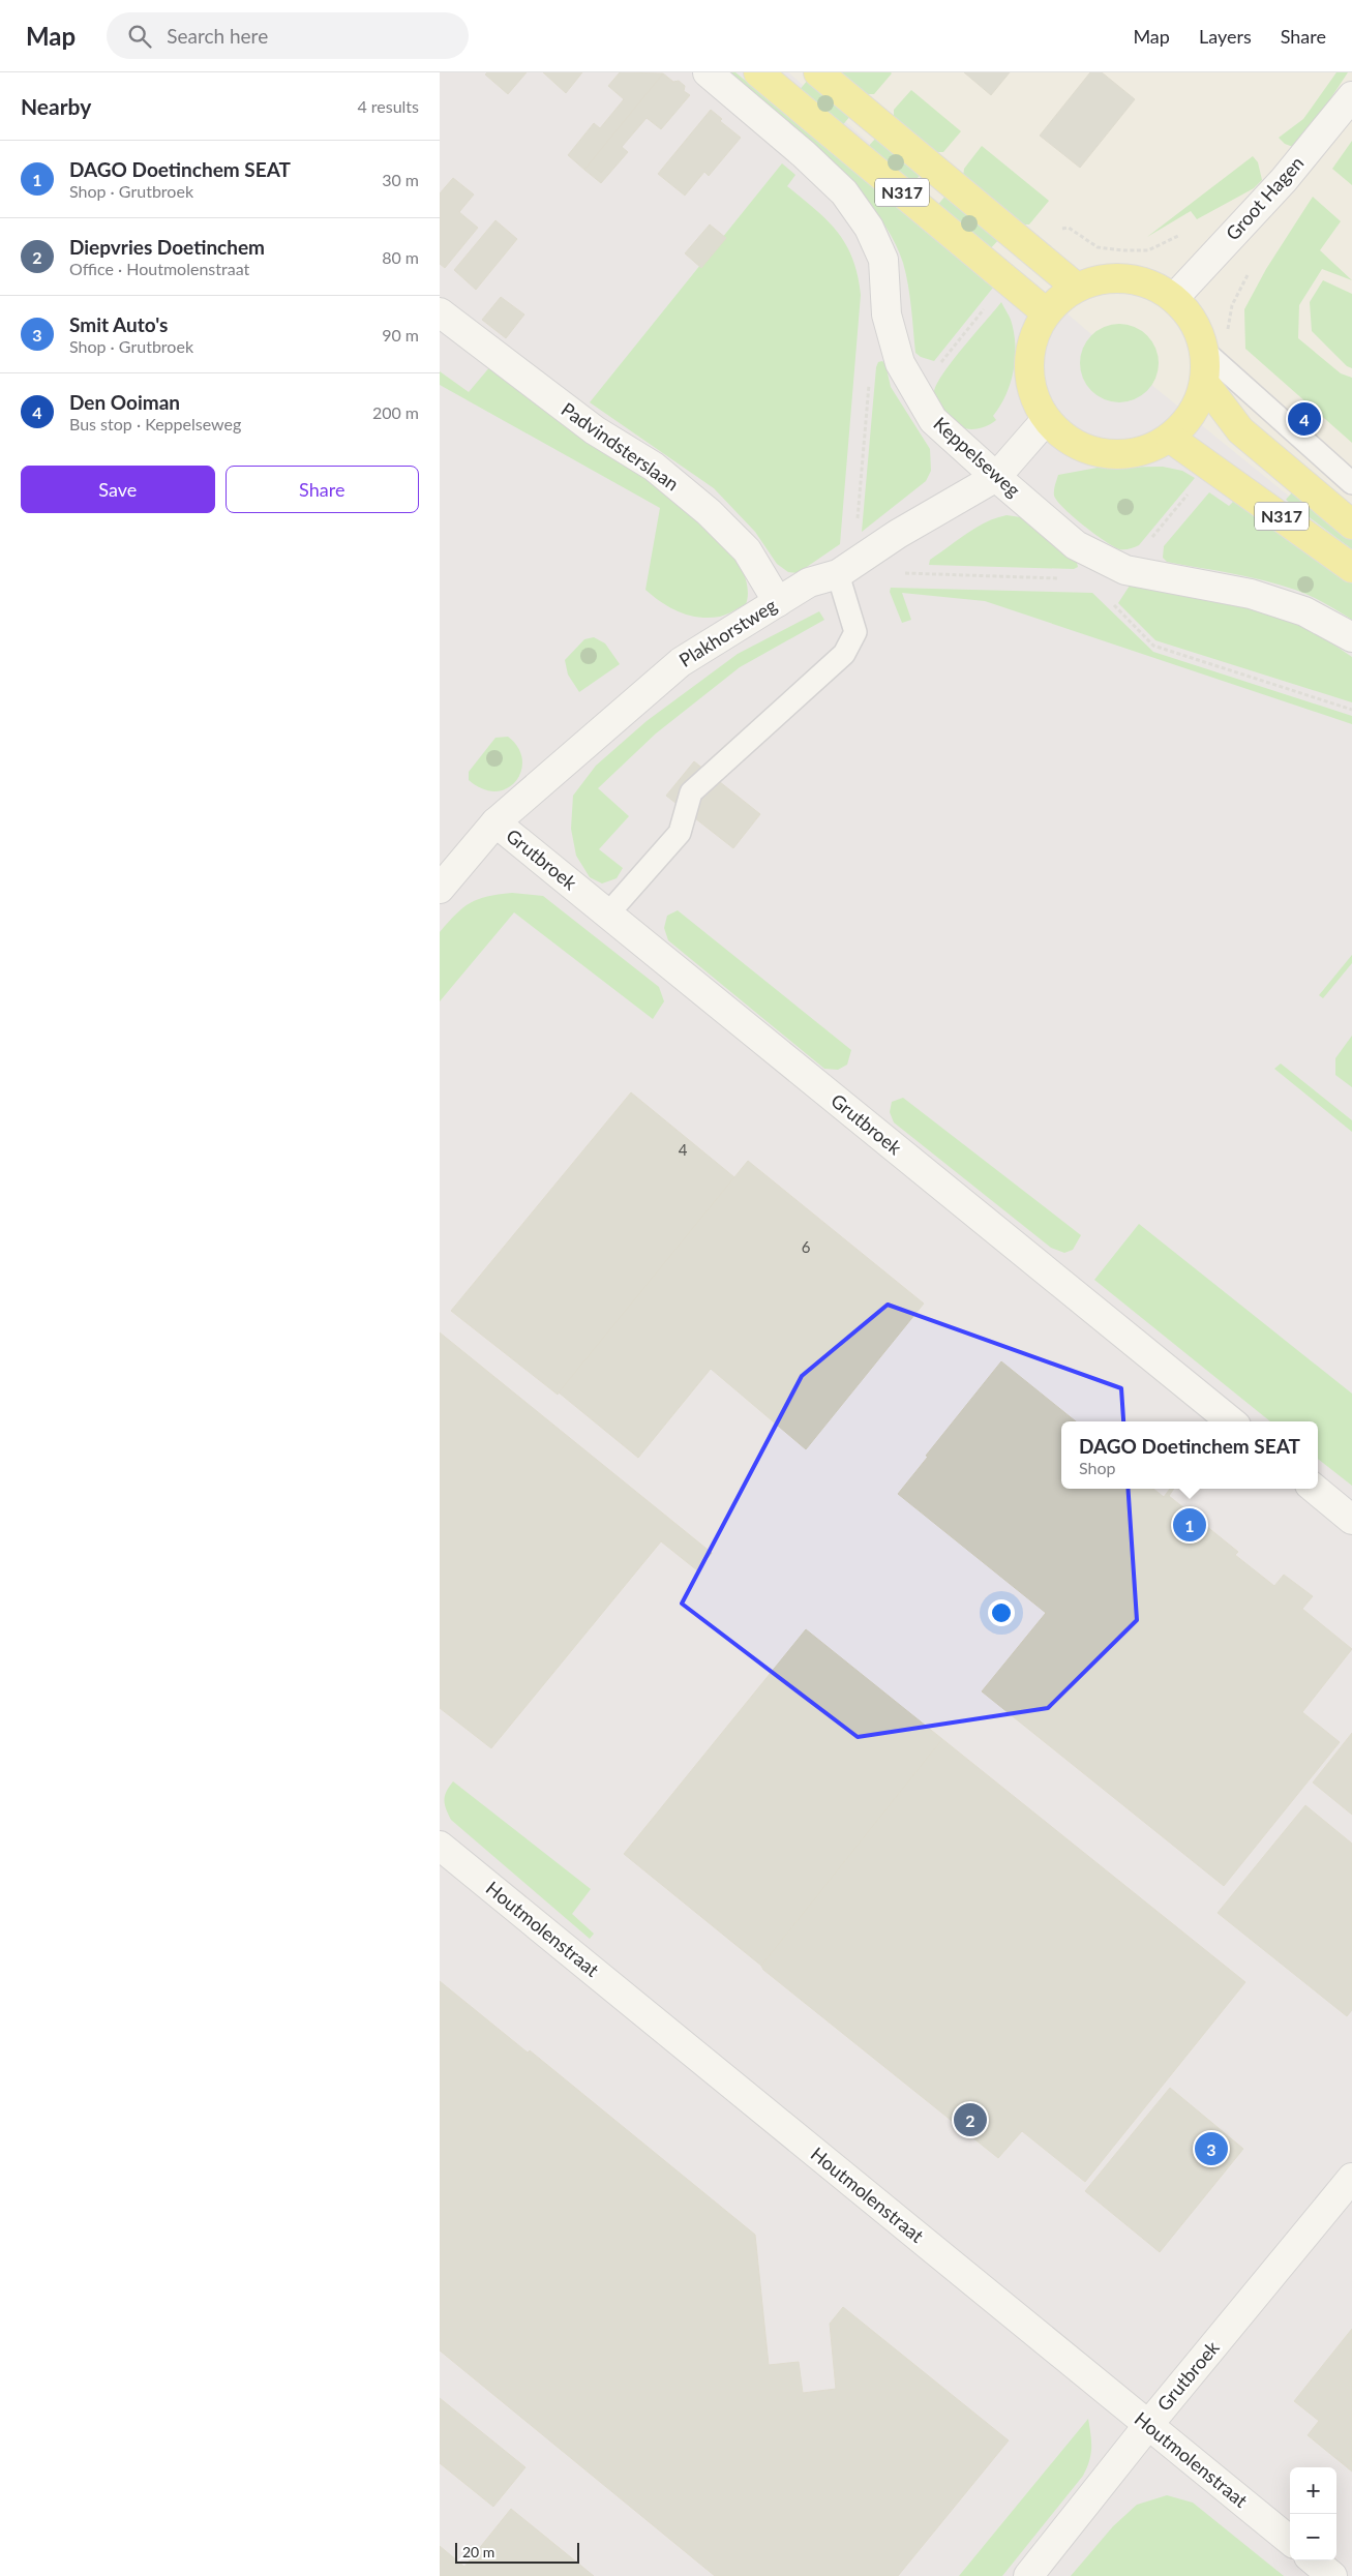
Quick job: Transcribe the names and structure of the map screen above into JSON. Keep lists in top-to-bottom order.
{
  "streets": {
    "main road": ["N317"],
    "street": [
      "Groot Hagen",
      "Padvindsterslaan",
      "Keppelseweg",
      "Plakhorstweg",
      "Grutbroek",
      "Houtmolenstraat"
    ]
  },
  "crossings": [
    ["N317", "Groot Hagen"],
    ["N317", "Plakhorstweg"],
    ["Groot Hagen", "Plakhorstweg"],
    ["Padvindsterslaan", "Plakhorstweg"],
    ["Keppelseweg", "Plakhorstweg"],
    ["Plakhorstweg", "Grutbroek"],
    ["Grutbroek", "Houtmolenstraat"]
  ],
  "house_numbers": ["4", "6"],
  "scale_bar": "20 m",
  "page": {
    "header": "Map",
    "search": "Search here",
    "nav": ["Map", "Layers", "Share"],
    "heading": ["Nearby", "4 results"],
    "list": [
      {
        "mark": "1",
        "name": "DAGO Doetinchem SEAT",
        "note": "Shop · Grutbroek",
        "value": "30 m"
      },
      {
        "mark": "2",
        "name": "Diepvries Doetinchem",
        "note": "Office · Houtmolenstraat",
        "value": "80 m"
      },
      {
        "mark": "3",
        "name": "Smit Auto's",
        "note": "Shop · Grutbroek",
        "value": "90 m"
      },
      {
        "mark": "4",
        "name": "Den Ooiman",
        "note": "Bus stop · Keppelseweg",
        "value": "200 m"
      }
    ],
    "pins": [
      "4",
      "1",
      "2",
      "3"
    ],
    "buttons": ["Save", "Share"],
    "popup": ["DAGO Doetinchem SEAT", "Shop"],
    "map_buttons": ["+", "−"],
    "scale": "20 m"
  }
}
